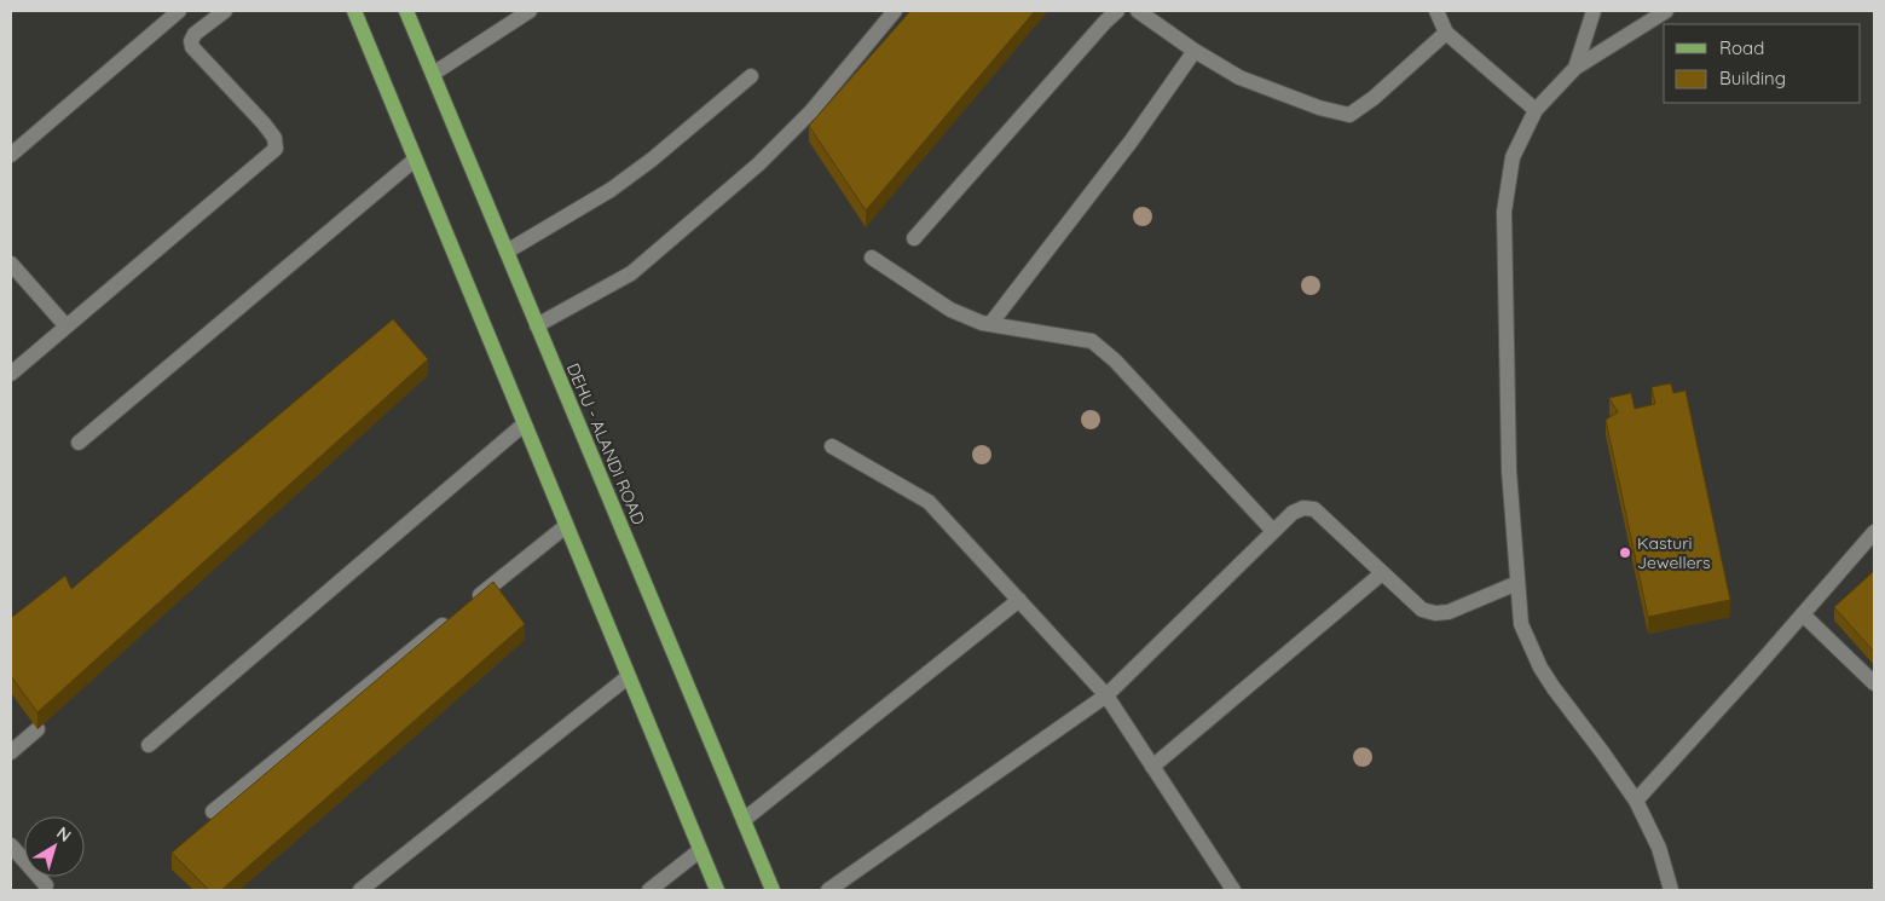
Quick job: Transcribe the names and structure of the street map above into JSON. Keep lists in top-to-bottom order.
{
  "streets": {
    "main road": ["DEHU - ALANDI ROAD"]
  },
  "places": ["Kasturi Jewellers"],
  "legend": ["Road", "Building"],
  "north": "top right"
}
